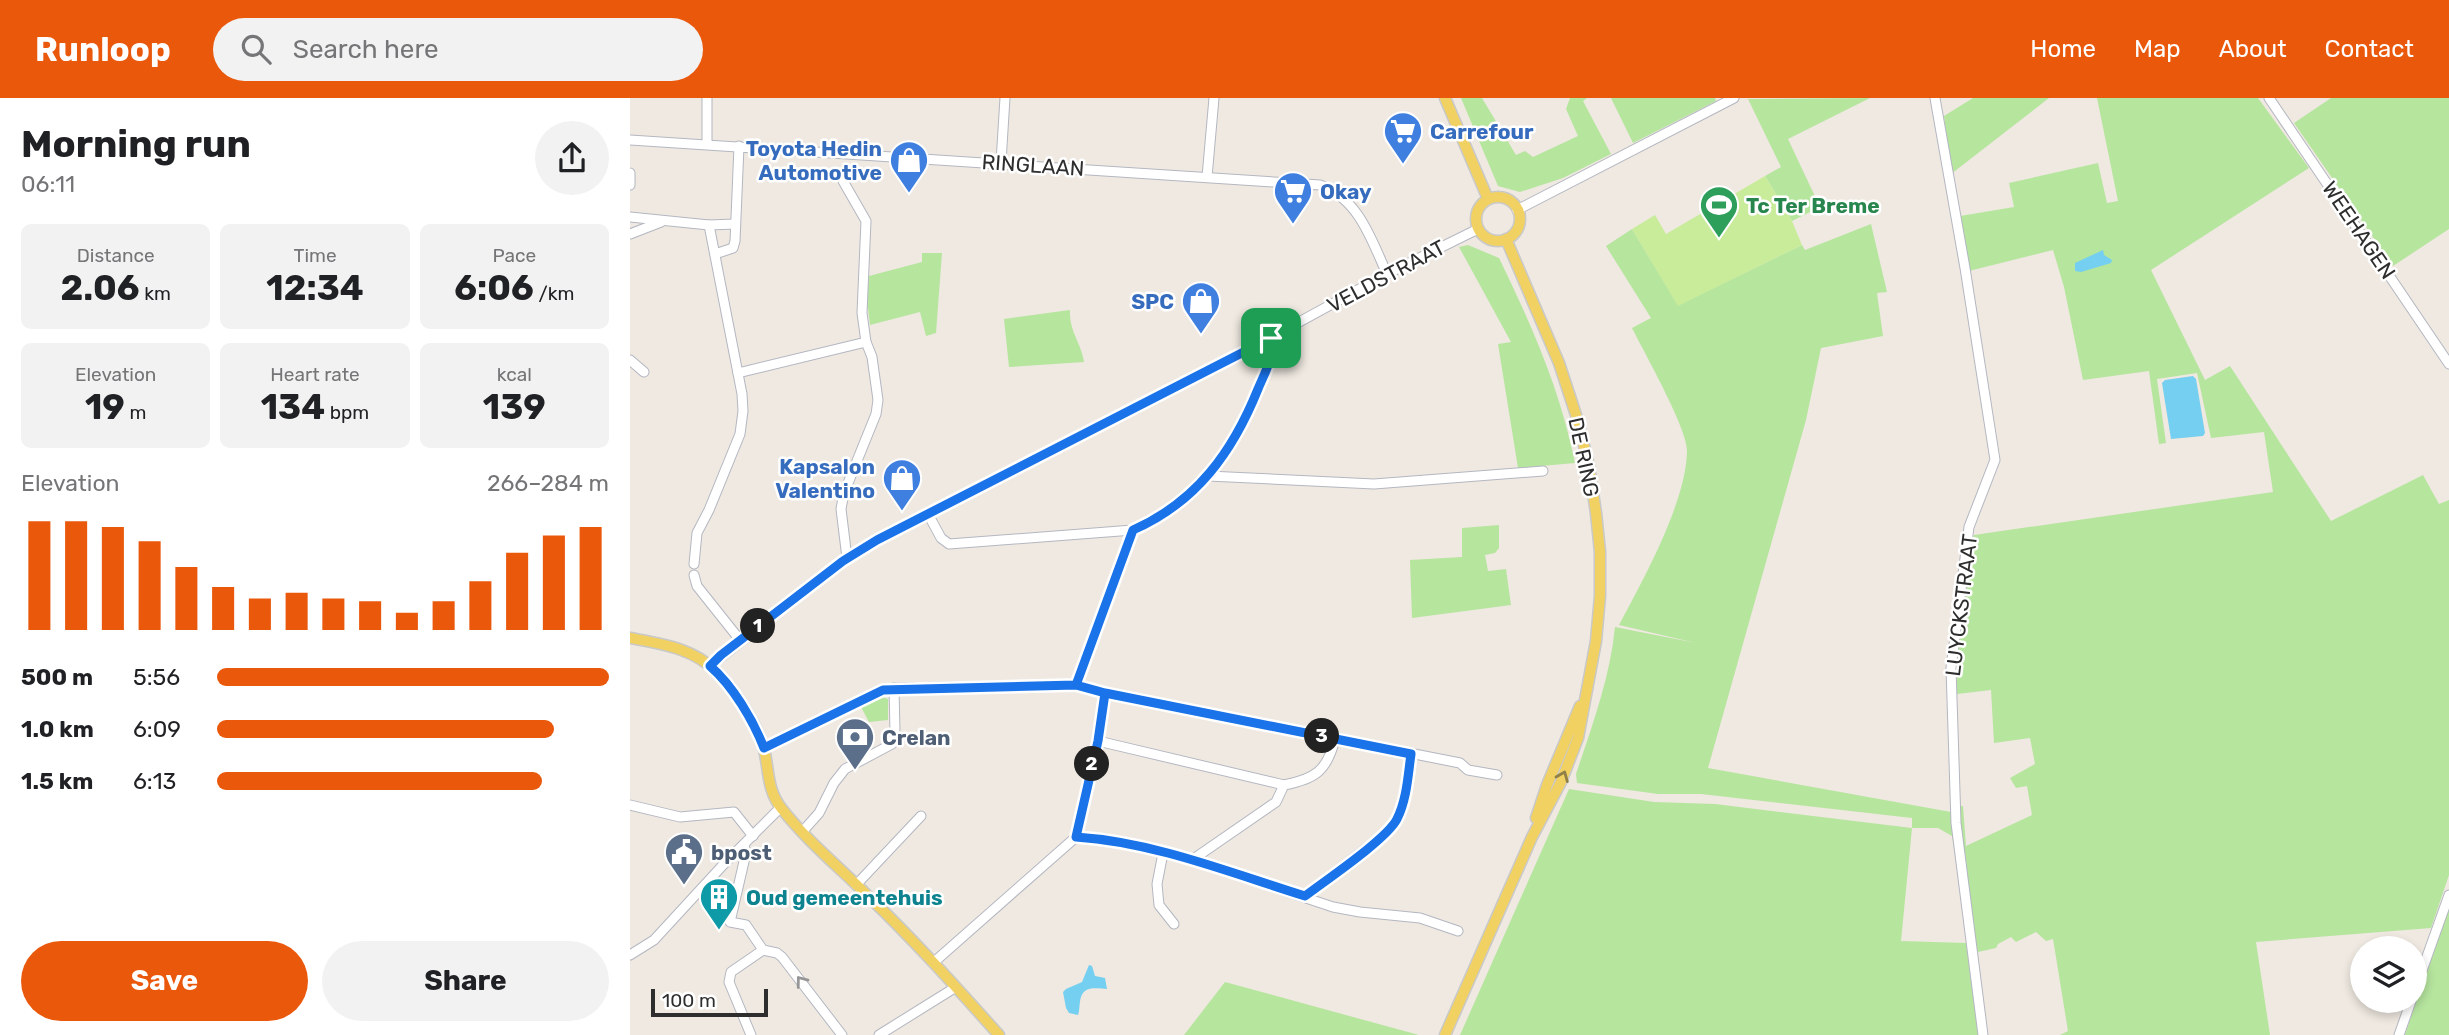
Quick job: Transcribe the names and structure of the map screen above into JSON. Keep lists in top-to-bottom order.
{
  "streets": {
    "main road": ["DE RING"],
    "street": [
      "RINGLAAN",
      "WEEHAGEN",
      "VELDSTRAAT",
      "LUYCKSTRAAT"
    ]
  },
  "crossings": [
    ["RINGLAAN", "VELDSTRAAT"],
    ["VELDSTRAAT", "DE RING"]
  ],
  "places": {
    "supermarket": ["Carrefour", "Okay"],
    "shop": ["Toyota Hedin Automotive", "SPC", "Kapsalon Valentino"],
    "sports": ["Tc Ter Breme"],
    "bank": ["Crelan"],
    "public building": ["bpost"],
    "building": ["Oud gemeentehuis"]
  },
  "scale_bar": "100 m",
  "page": {
    "header": "Runloop",
    "search": "Search here",
    "nav": [
      "Home",
      "Map",
      "About",
      "Contact"
    ],
    "heading": ["Morning run", "06:11"],
    "stats": [
      ["Distance", "2.06 km"],
      ["Time", "12:34"],
      ["Pace", "6:06 /km"],
      ["Elevation", "19 m"],
      ["Heart rate", "134 bpm"],
      ["kcal", "139"]
    ],
    "chart": ["Elevation", "266–284 m"],
    "pins": ["1", "3", "2"],
    "list": [
      {
        "name": "500 m",
        "note": "5:56"
      },
      {
        "name": "1.0 km",
        "note": "6:09"
      },
      {
        "name": "1.5 km",
        "note": "6:13"
      }
    ],
    "buttons": ["Save", "Share"],
    "scale": "100 m"
  }
}
